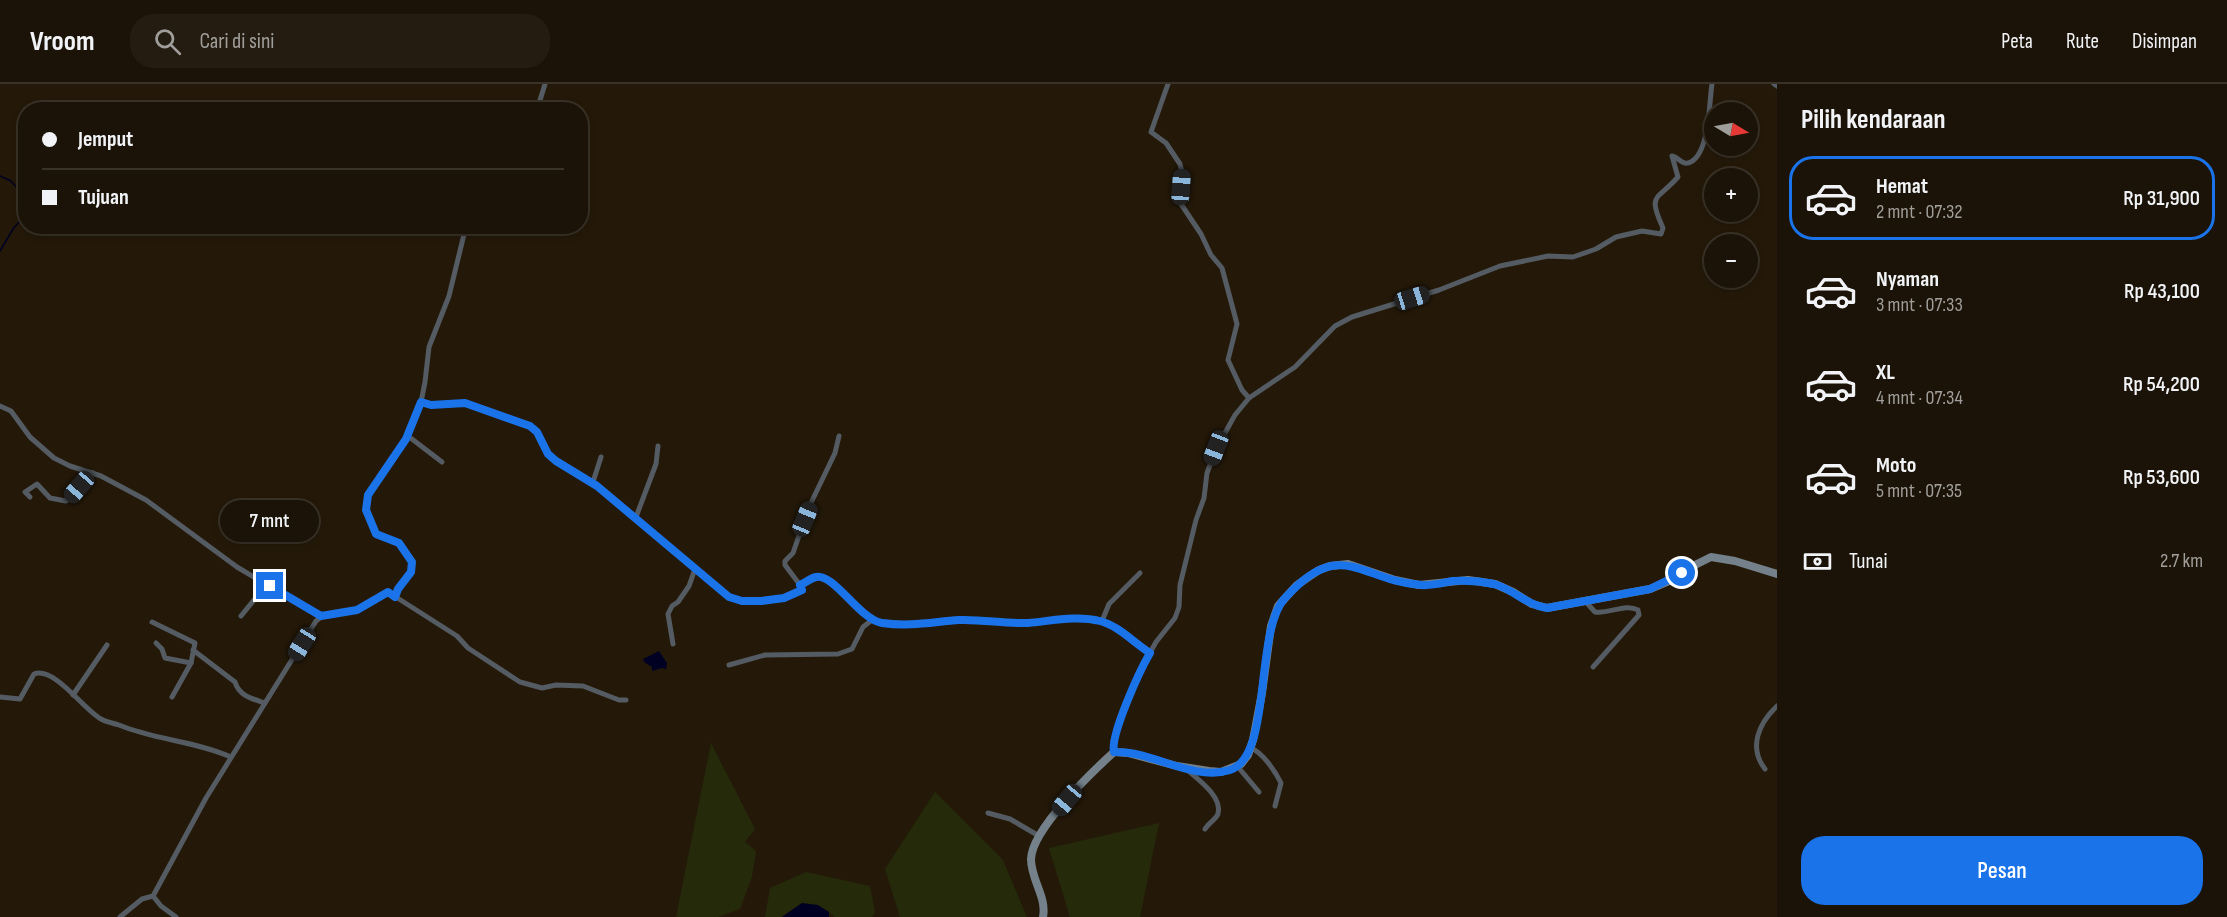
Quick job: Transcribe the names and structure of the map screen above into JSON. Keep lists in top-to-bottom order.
{
  "north": "right",
  "page": {
    "header": "Vroom",
    "search": "Cari di sini",
    "nav": ["Peta", "Rute", "Disimpan"],
    "heading": "Pilih kendaraan",
    "map_buttons": ["+", "−"],
    "banner": ["Jemput", "Tujuan"],
    "list": [
      {
        "name": "Hemat",
        "note": "2 mnt · 07:32",
        "value": "Rp 31,900"
      },
      {
        "name": "Nyaman",
        "note": "3 mnt · 07:33",
        "value": "Rp 43,100"
      },
      {
        "name": "XL",
        "note": "4 mnt · 07:34",
        "value": "Rp 54,200"
      },
      {
        "name": "Moto",
        "note": "5 mnt · 07:35",
        "value": "Rp 53,600"
      }
    ],
    "bubble": "7 mnt",
    "pay": ["Tunai", "2.7 km"],
    "buttons": "Pesan"
  }
}
